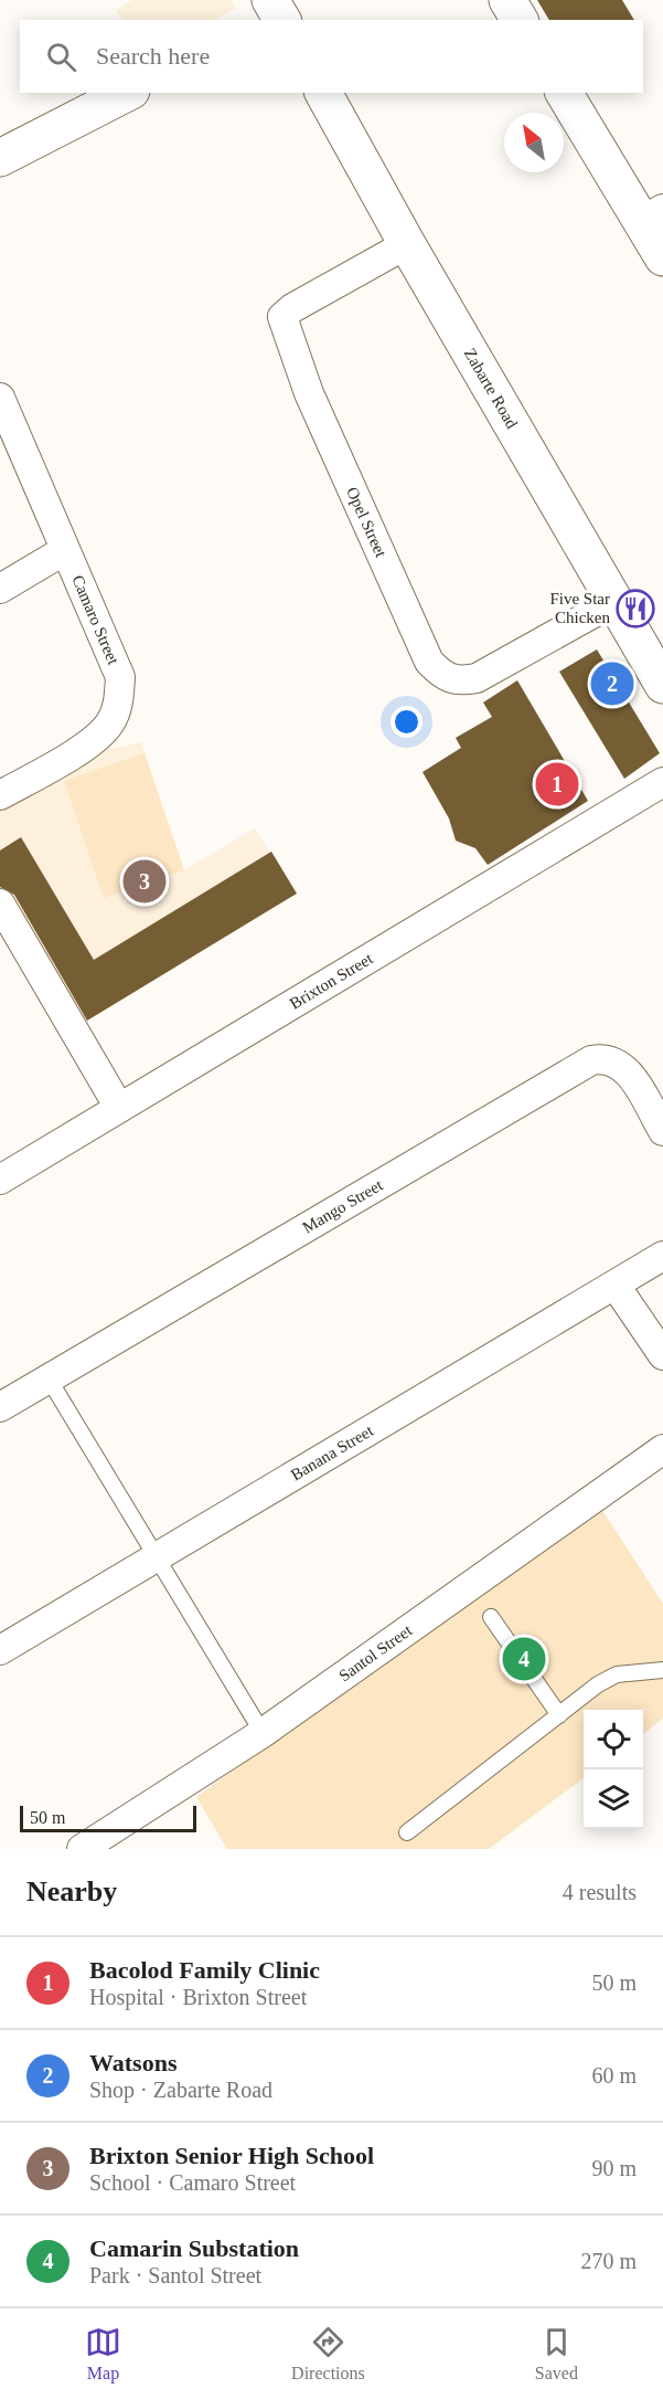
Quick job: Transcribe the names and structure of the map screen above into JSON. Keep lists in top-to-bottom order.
{
  "streets": {
    "main road": ["Zabarte Road"],
    "street": [
      "Opel Street",
      "Camaro Street",
      "Brixton Street",
      "Mango Street",
      "Banana Street",
      "Santol Street"
    ]
  },
  "crossings": [
    ["Zabarte Road", "Opel Street"]
  ],
  "places": {
    "restaurant": ["Five Star Chicken"]
  },
  "scale_bar": "50 m",
  "north": "top left",
  "page": {
    "search": "Search here",
    "pins": [
      "2",
      "1",
      "3",
      "4"
    ],
    "scale": "50 m",
    "heading": ["Nearby", "4 results"],
    "list": [
      {
        "mark": "1",
        "name": "Bacolod Family Clinic",
        "note": "Hospital · Brixton Street",
        "value": "50 m"
      },
      {
        "mark": "2",
        "name": "Watsons",
        "note": "Shop · Zabarte Road",
        "value": "60 m"
      },
      {
        "mark": "3",
        "name": "Brixton Senior High School",
        "note": "School · Camaro Street",
        "value": "90 m"
      },
      {
        "mark": "4",
        "name": "Camarin Substation",
        "note": "Park · Santol Street",
        "value": "270 m"
      }
    ],
    "nav": ["Map", "Directions", "Saved"]
  }
}
